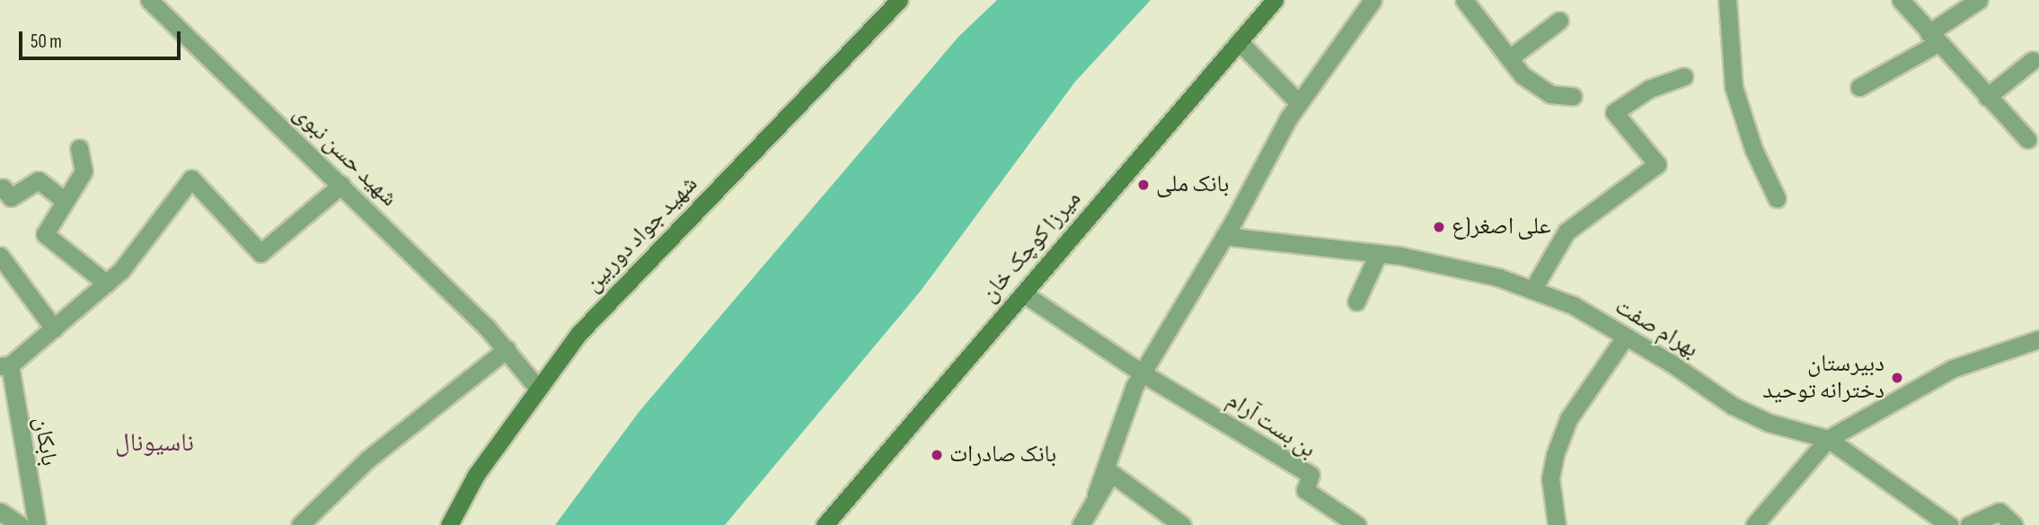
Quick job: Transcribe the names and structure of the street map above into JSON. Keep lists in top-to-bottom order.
{
  "streets": {
    "main road": ["شهید جواد دوربین", "میرزا کوچک خان"],
    "street": [
      "شهید حسن نبوی",
      "بهرام صفت",
      "بن بست آرام",
      "بابکان"
    ]
  },
  "crossings": [
    ["شهید حسن نبوی", "شهید جواد دوربین"]
  ],
  "districts": ["ناسیونال"],
  "places": [
    "بانک ملی",
    "علی اصغر(ع",
    "دبیرستان دخترانه توحید",
    "بانک صادرات"
  ],
  "scale_bar": "50 m"
}
